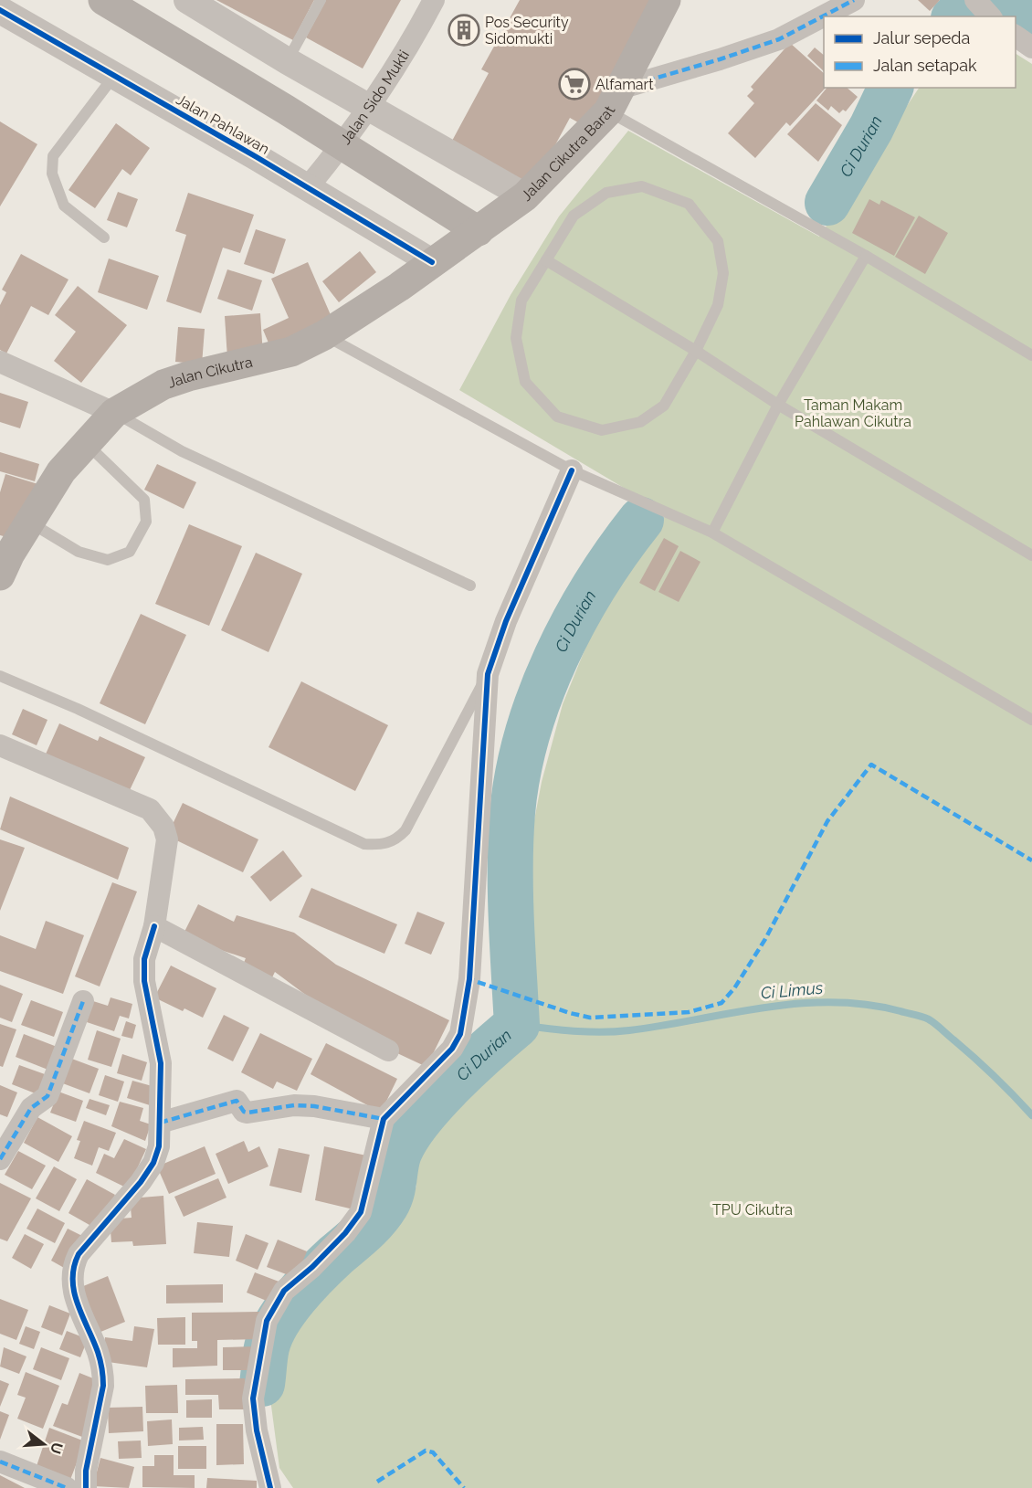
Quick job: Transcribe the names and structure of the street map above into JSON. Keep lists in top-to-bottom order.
{
  "streets": {
    "main road": ["Jalan Cikutra Barat", "Jalan Cikutra"],
    "street": ["Jalan Sido Mukti", "Jalan Pahlawan"]
  },
  "crossings": [
    ["Jalan Sido Mukti", "Jalan Pahlawan"],
    ["Jalan Pahlawan", "Jalan Cikutra"],
    ["Jalan Cikutra Barat", "Jalan Cikutra"]
  ],
  "water": ["Ci Durian", "Ci Limus"],
  "parks": ["Taman Makam Pahlawan Cikutra", "TPU Cikutra"],
  "places": {
    "building": ["Pos Security Sidomukti"],
    "supermarket": ["Alfamart"]
  },
  "legend": ["Jalur sepeda", "Jalan setapak"],
  "north": "right"
}
